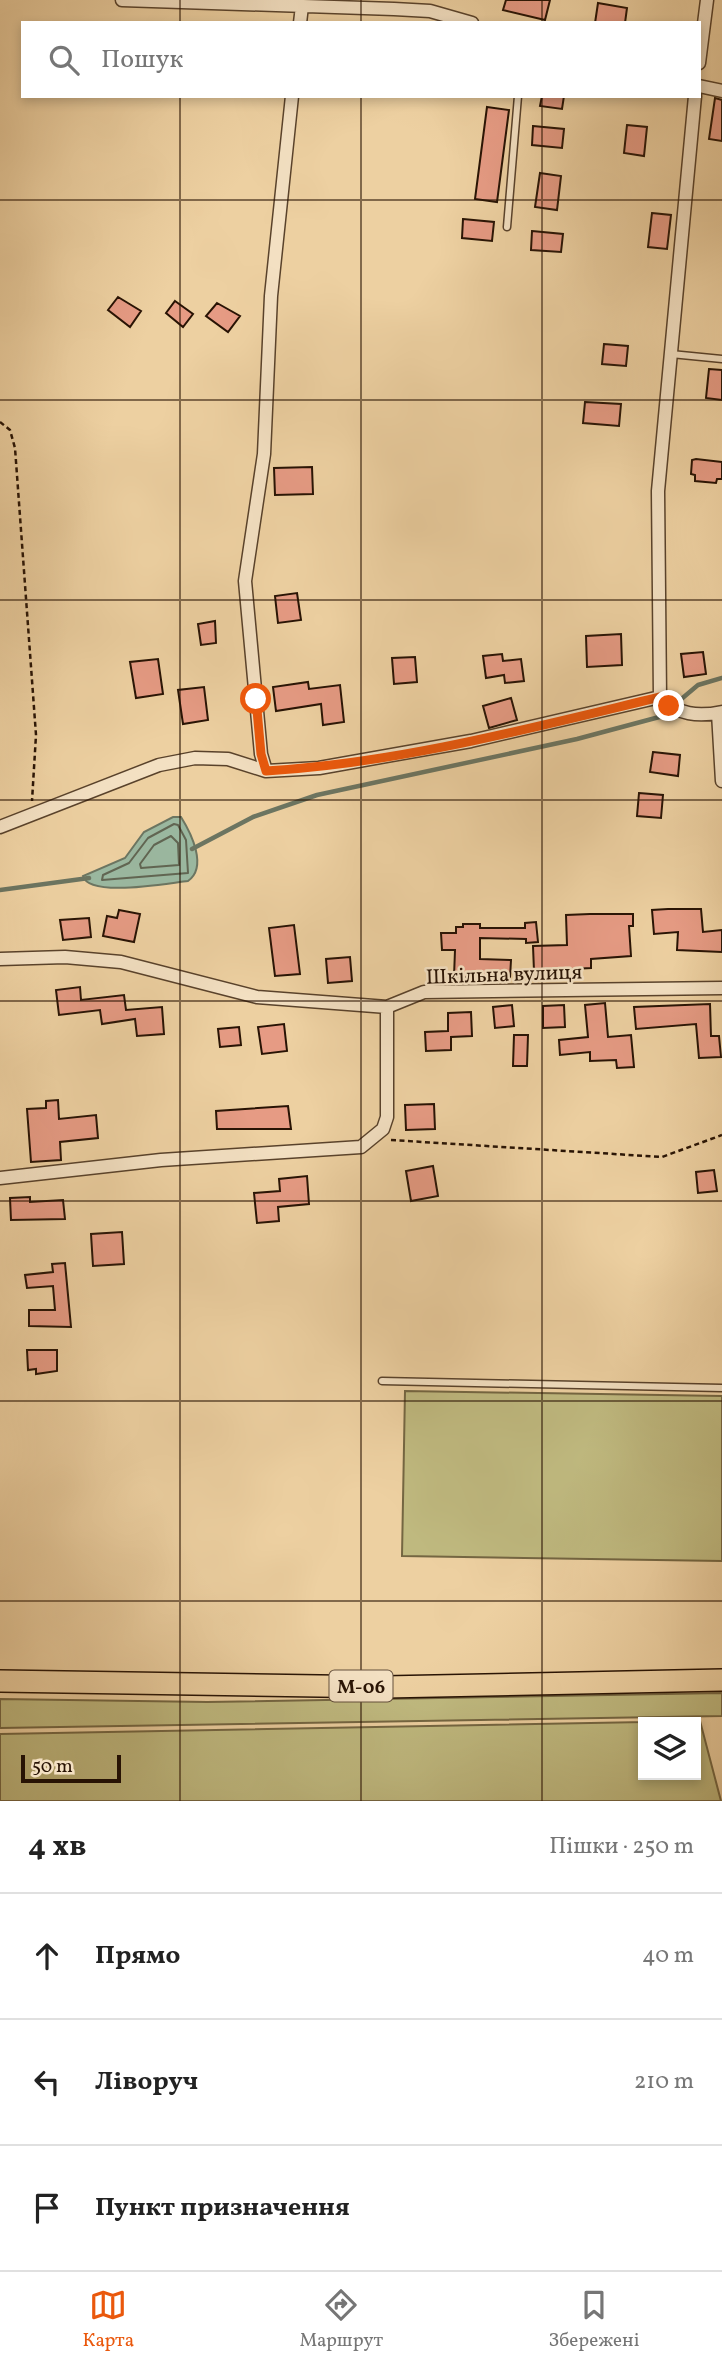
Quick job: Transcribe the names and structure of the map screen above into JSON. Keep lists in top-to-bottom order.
{
  "streets": {
    "highway": ["М-06"],
    "street": ["Шкільна вулиця"]
  },
  "scale_bar": "50 m",
  "page": {
    "search": "Пошук",
    "scale": "50 m",
    "heading": ["4 хв", "Пішки · 250 m"],
    "list": [
      ["Прямо", "40 m"],
      ["Ліворуч", "210 m"],
      "Пункт призначення"
    ],
    "nav": ["Карта", "Маршрут", "Збережені"]
  }
}
